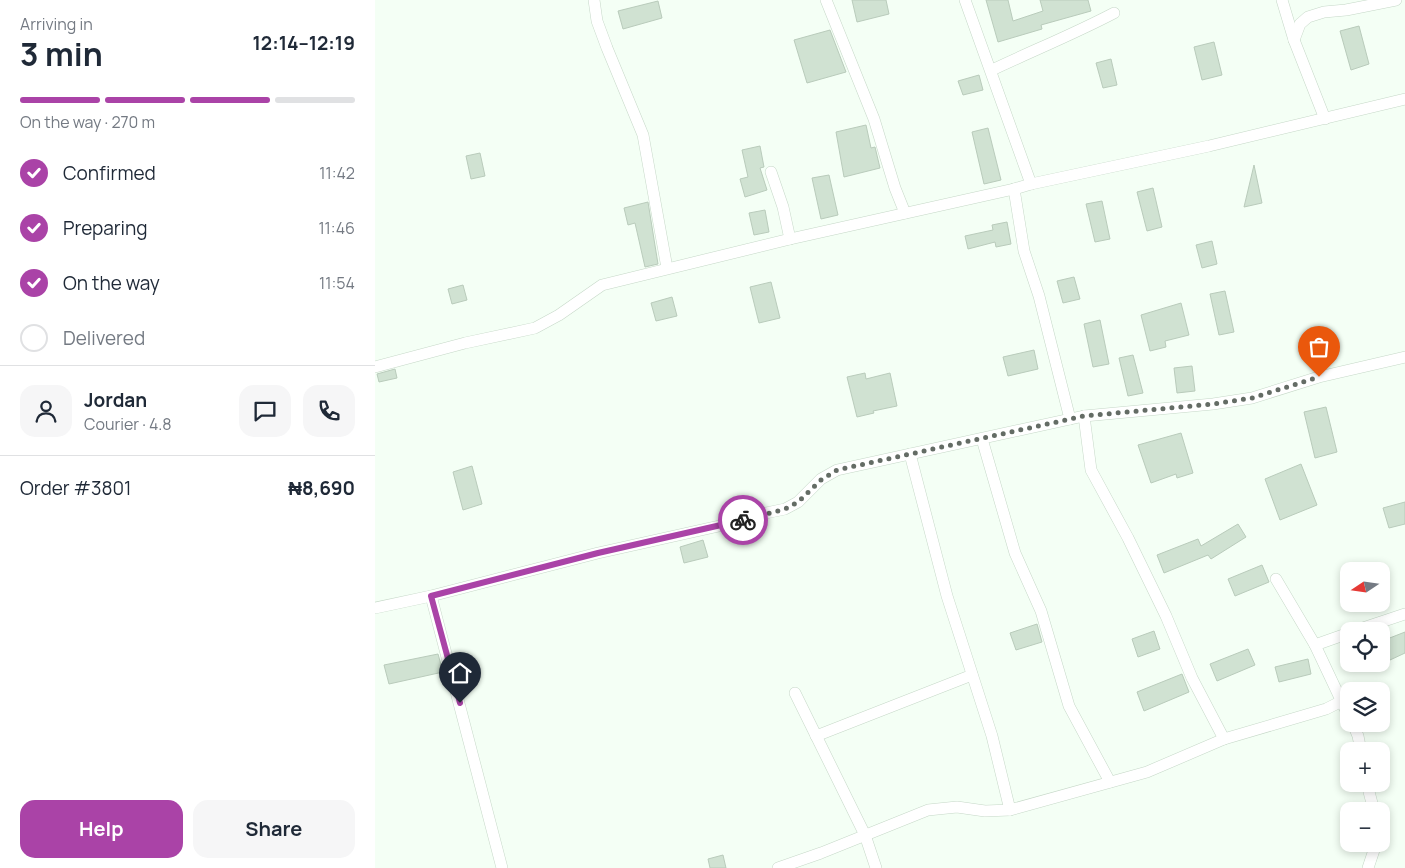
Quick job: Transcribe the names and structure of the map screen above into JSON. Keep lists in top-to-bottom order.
{
  "north": "left",
  "page": {
    "heading": ["3 min", "Arriving in", "12:14–12:19"],
    "panel": [
      "Jordan",
      "Courier · 4.8",
      "Order #3801",
      "₦8,690"
    ],
    "bar": "On the way · 270 m",
    "list": [
      ["Confirmed", "11:42"],
      ["Preparing", "11:46"],
      ["On the way", "11:54"],
      "Delivered"
    ],
    "map_buttons": ["+", "−"],
    "buttons": ["Help", "Share"]
  }
}
